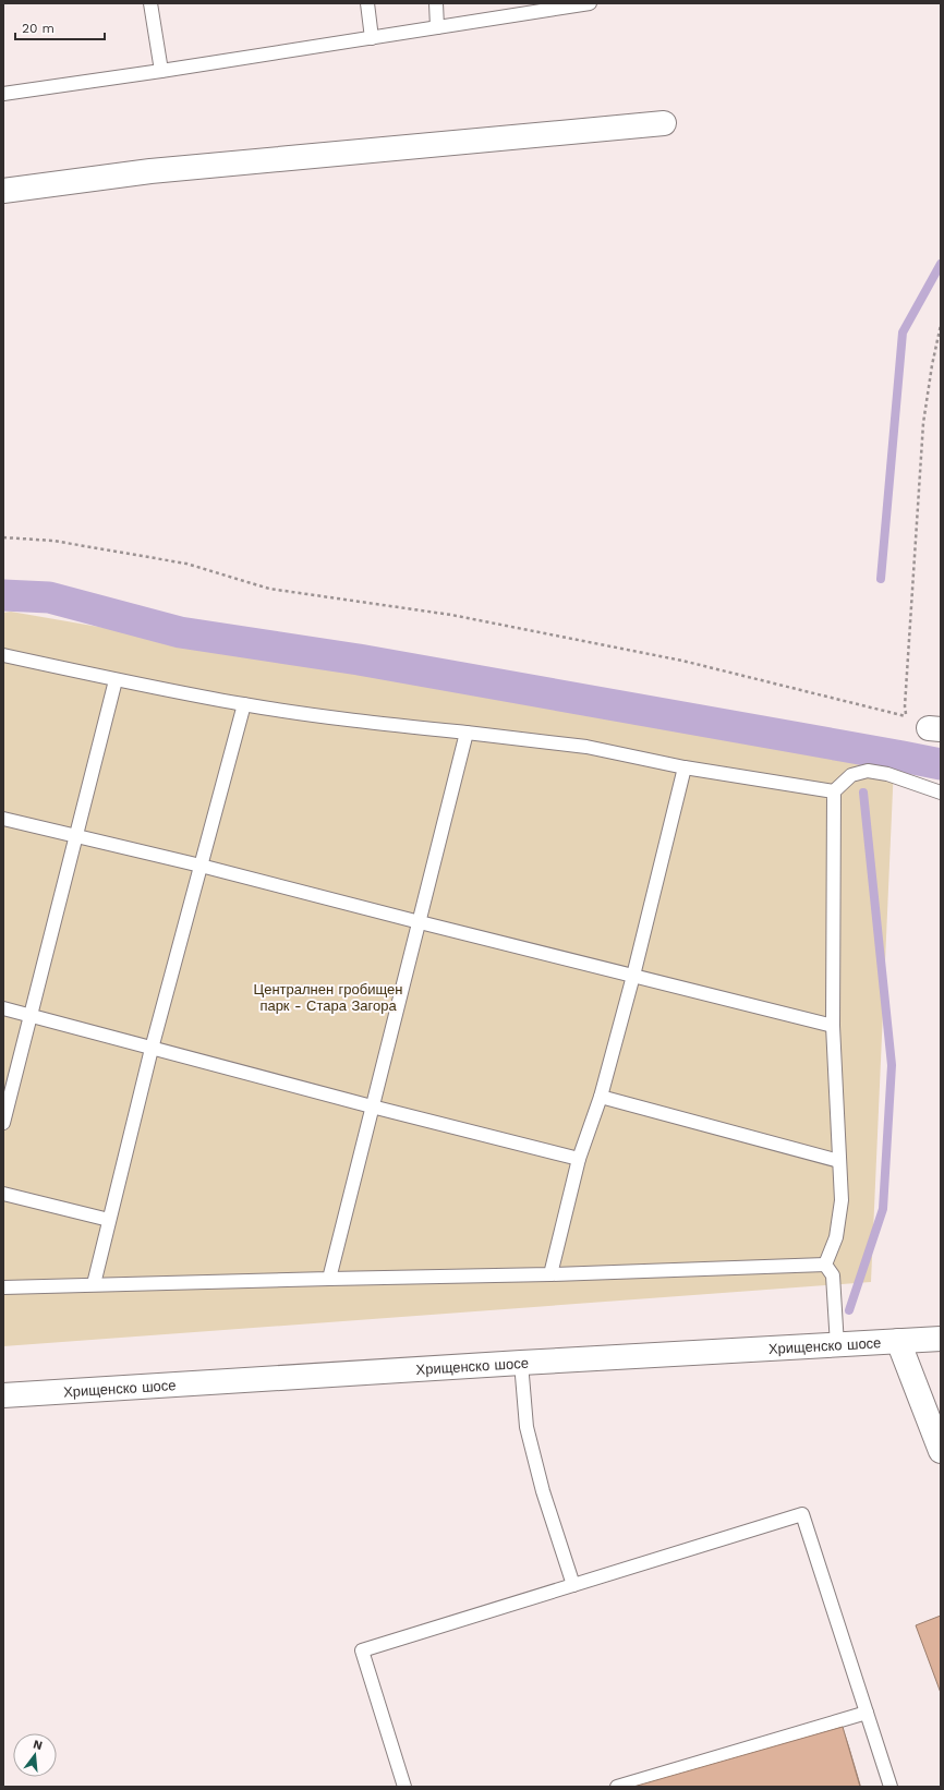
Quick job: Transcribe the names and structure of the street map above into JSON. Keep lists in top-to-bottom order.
{
  "streets": {
    "street": ["Хрищенско шосе"]
  },
  "parks": ["Централнен гробищен парк - Стара Загора"],
  "scale_bar": "20 m",
  "north": "top"
}
